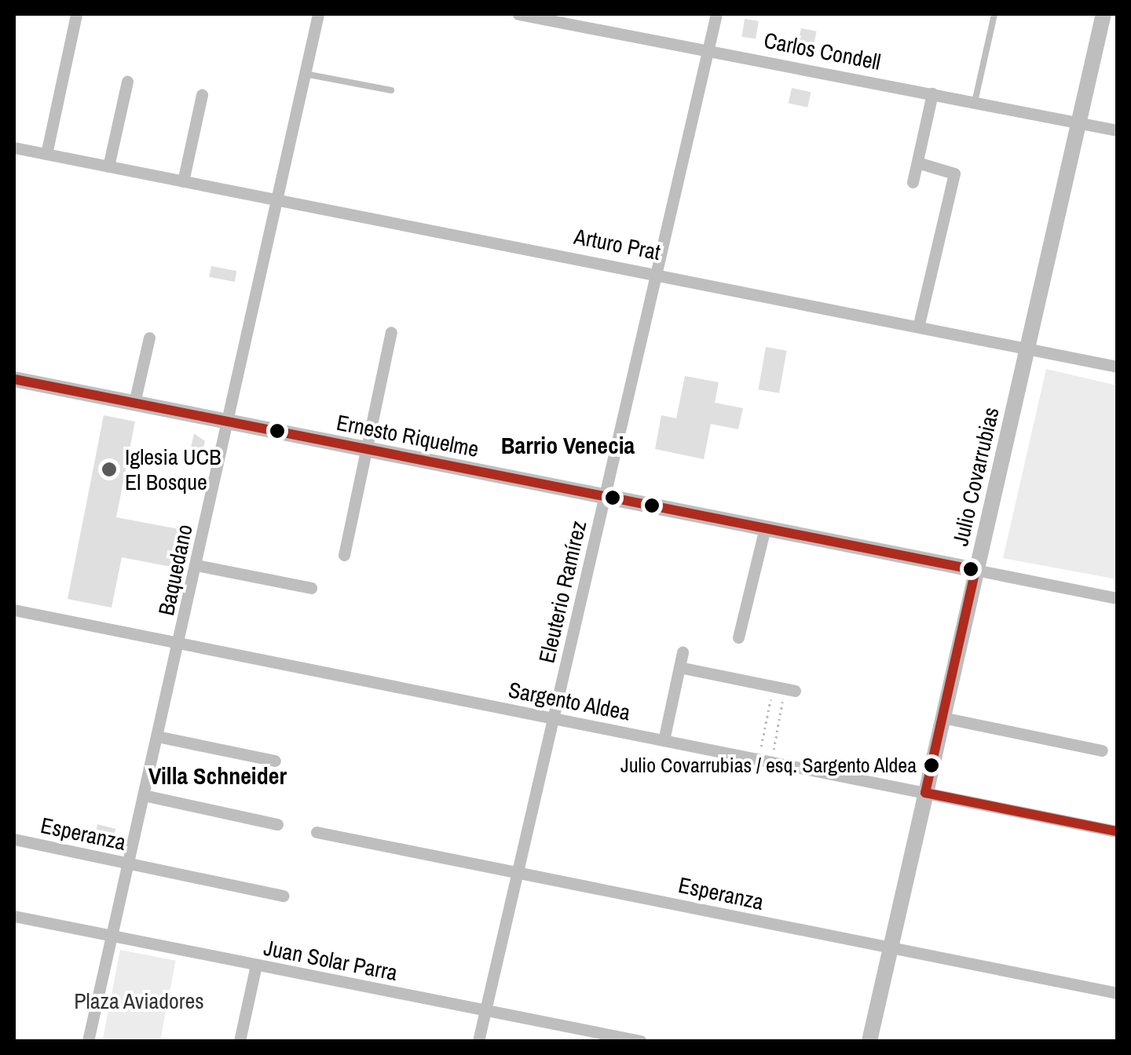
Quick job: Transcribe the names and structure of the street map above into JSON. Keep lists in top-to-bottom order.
{
  "streets": {
    "street": [
      "Carlos Condell",
      "Arturo Prat",
      "Ernesto Riquelme",
      "Julio Covarrubias",
      "Baquedano",
      "Eleuterio Ramírez",
      "Sargento Aldea",
      "Esperanza",
      "Juan Solar Parra"
    ]
  },
  "crossings": [
    ["Carlos Condell", "Julio Covarrubias"],
    ["Carlos Condell", "Eleuterio Ramírez"],
    ["Arturo Prat", "Julio Covarrubias"],
    ["Arturo Prat", "Baquedano"],
    ["Arturo Prat", "Eleuterio Ramírez"],
    ["Ernesto Riquelme", "Julio Covarrubias"],
    ["Ernesto Riquelme", "Baquedano"],
    ["Ernesto Riquelme", "Eleuterio Ramírez"],
    ["Julio Covarrubias", "Sargento Aldea"],
    ["Julio Covarrubias", "Esperanza"],
    ["Baquedano", "Sargento Aldea"],
    ["Baquedano", "Esperanza"],
    ["Baquedano", "Juan Solar Parra"],
    ["Eleuterio Ramírez", "Sargento Aldea"],
    ["Eleuterio Ramírez", "Esperanza"],
    ["Eleuterio Ramírez", "Juan Solar Parra"]
  ],
  "districts": ["Barrio Venecia", "Villa Schneider"],
  "parks": ["Plaza Aviadores"],
  "places": ["Iglesia UCB El Bosque", "Julio Covarrubias / esq. Sargento Aldea"]
}
